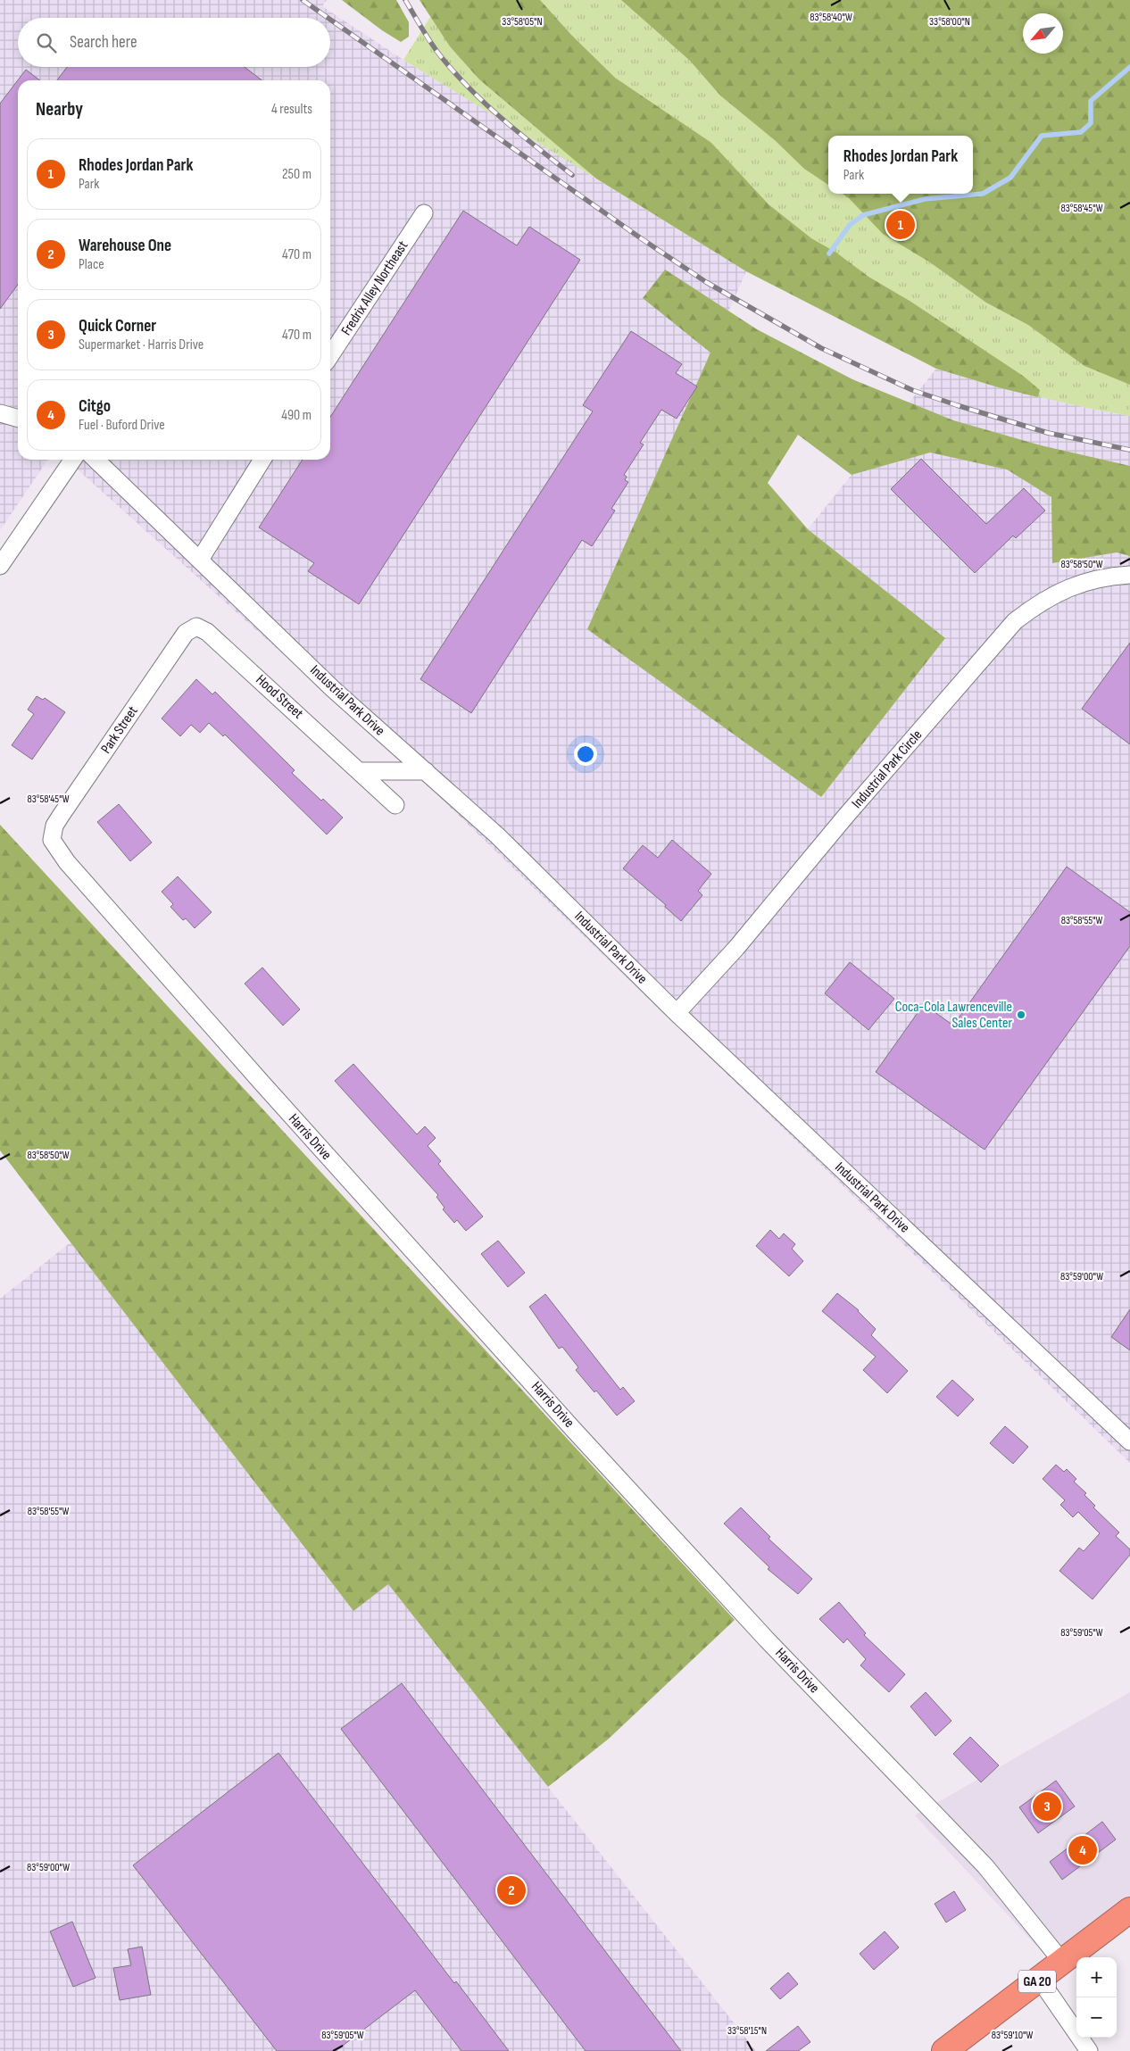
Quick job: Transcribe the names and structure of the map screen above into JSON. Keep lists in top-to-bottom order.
{
  "streets": {
    "highway": ["GA 20"],
    "street": [
      "Fredrix Alley Northeast",
      "Hood Street",
      "Industrial Park Drive",
      "Park Street",
      "Industrial Park Circle",
      "Harris Drive"
    ]
  },
  "crossings": [
    ["Hood Street", "Park Street"],
    ["Industrial Park Drive", "Industrial Park Circle"],
    ["Park Street", "Harris Drive"],
    ["Harris Drive", "GA 20"]
  ],
  "places": ["Coca-Cola Lawrenceville Sales Center"],
  "north": "bottom left",
  "page": {
    "search": "Search here",
    "heading": ["Nearby", "4 results"],
    "popup": ["Rhodes Jordan Park", "Park"],
    "list": [
      {
        "mark": "1",
        "name": "Rhodes Jordan Park",
        "note": "Park",
        "value": "250 m"
      },
      {
        "mark": "2",
        "name": "Warehouse One",
        "note": "Place",
        "value": "470 m"
      },
      {
        "mark": "3",
        "name": "Quick Corner",
        "note": "Supermarket · Harris Drive",
        "value": "470 m"
      },
      {
        "mark": "4",
        "name": "Citgo",
        "note": "Fuel · Buford Drive",
        "value": "490 m"
      }
    ],
    "pins": [
      "1",
      "3",
      "4",
      "2"
    ],
    "map_buttons": ["+", "−"]
  },
  "coordinates": [
    "83°58'40\"W",
    "33°58'05\"N",
    "33°58'00\"N",
    "83°58'45\"W",
    "83°58'50\"W",
    "83°58'55\"W",
    "83°59'00\"W",
    "83°59'05\"W",
    "33°58'15\"N",
    "83°59'10\"W"
  ]
}
